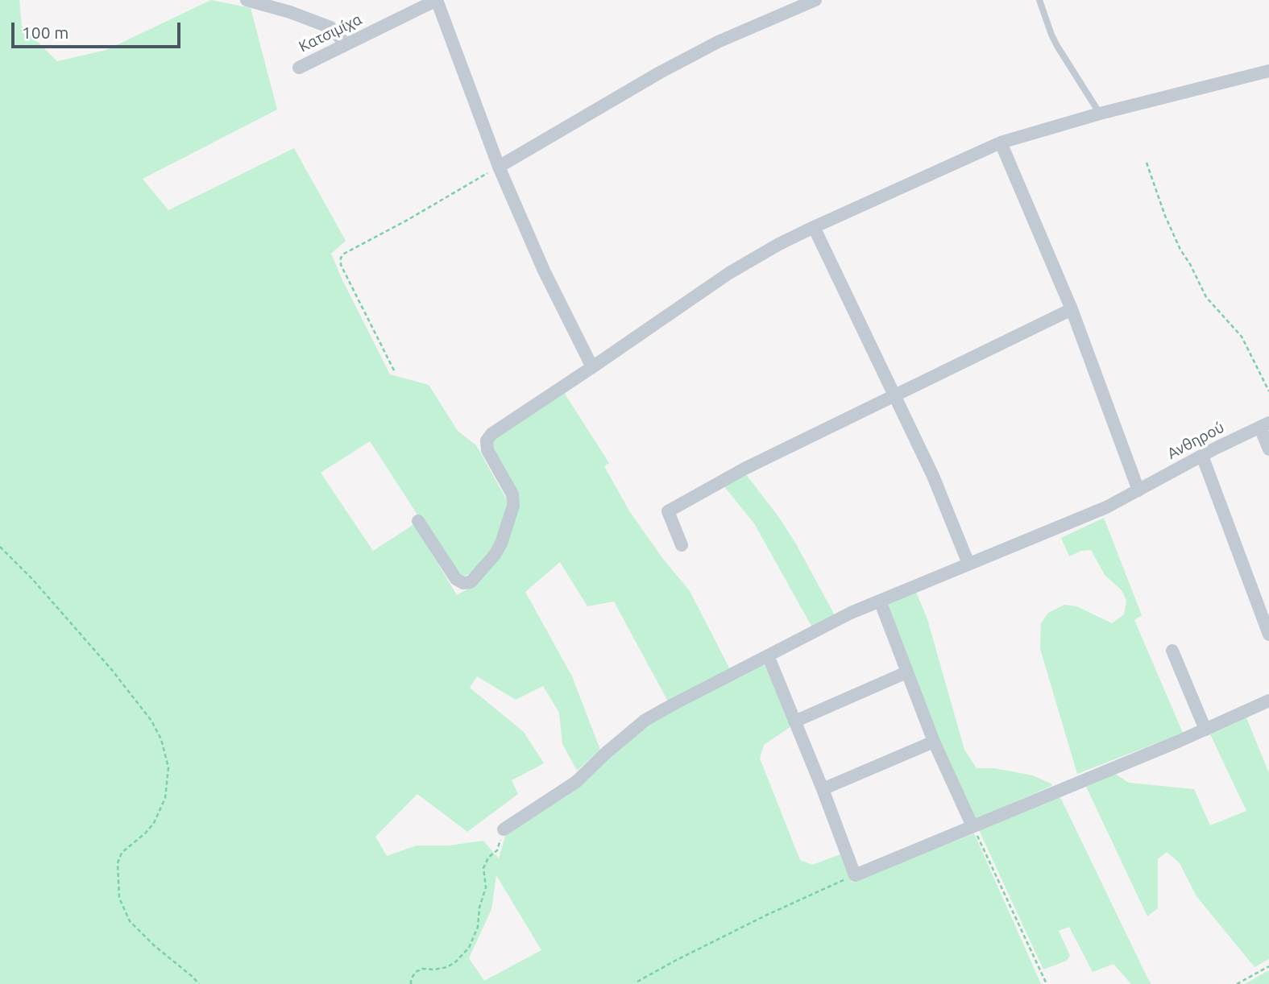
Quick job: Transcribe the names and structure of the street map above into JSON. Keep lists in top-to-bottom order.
{
  "streets": {
    "street": ["Κατσιμίχα", "Ανθηρού"]
  },
  "scale_bar": "100 m"
}
